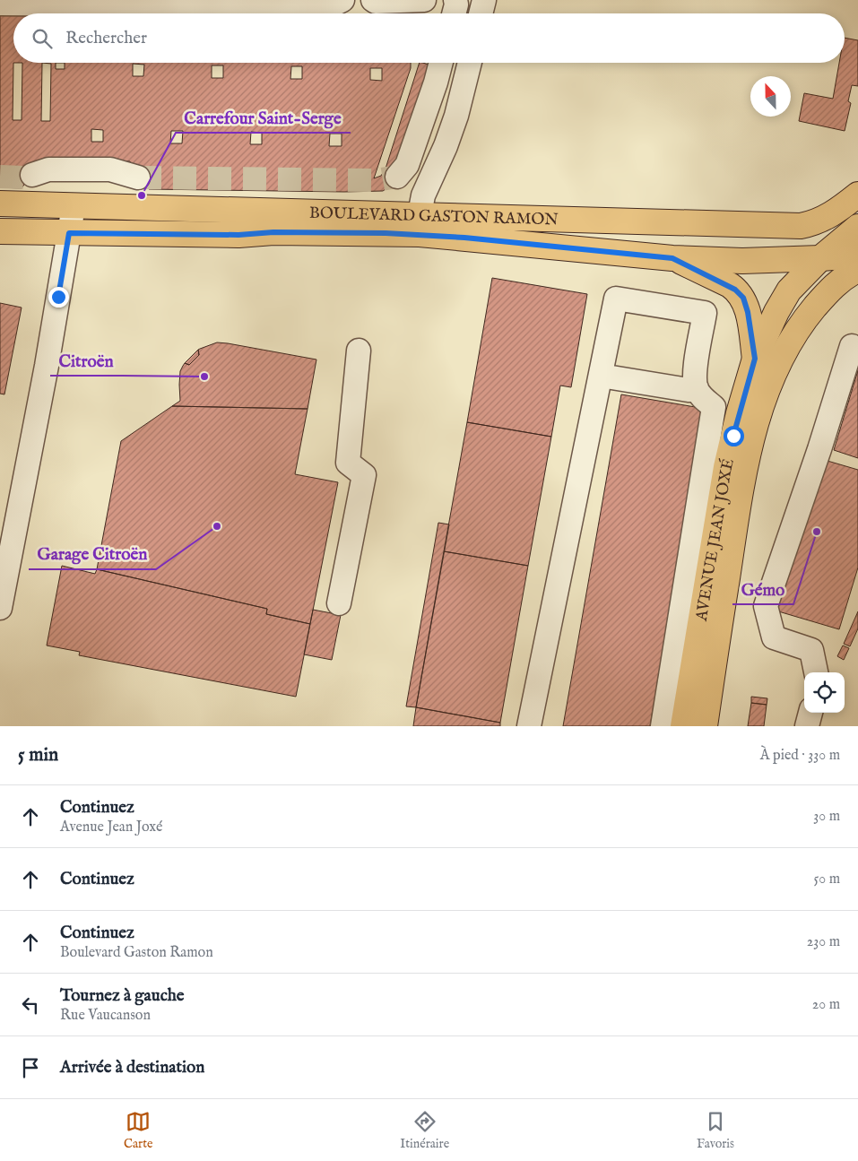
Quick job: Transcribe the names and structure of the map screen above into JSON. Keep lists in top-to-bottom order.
{
  "streets": {
    "main road": ["BOULEVARD GASTON RAMON", "AVENUE JEAN JOXÉ"]
  },
  "crossings": [
    ["BOULEVARD GASTON RAMON", "AVENUE JEAN JOXÉ"]
  ],
  "places": [
    "Carrefour Saint-Serge",
    "Citroën",
    "Garage Citroën",
    "Gémo"
  ],
  "north": "top",
  "page": {
    "search": "Rechercher",
    "heading": ["5 min", "À pied · 330 m"],
    "list": [
      ["Continuez", "Avenue Jean Joxé", "30 m"],
      ["Continuez", "50 m"],
      ["Continuez", "Boulevard Gaston Ramon", "230 m"],
      ["Tournez à gauche", "Rue Vaucanson", "20 m"],
      "Arrivée à destination"
    ],
    "nav": ["Carte", "Itinéraire", "Favoris"]
  }
}
